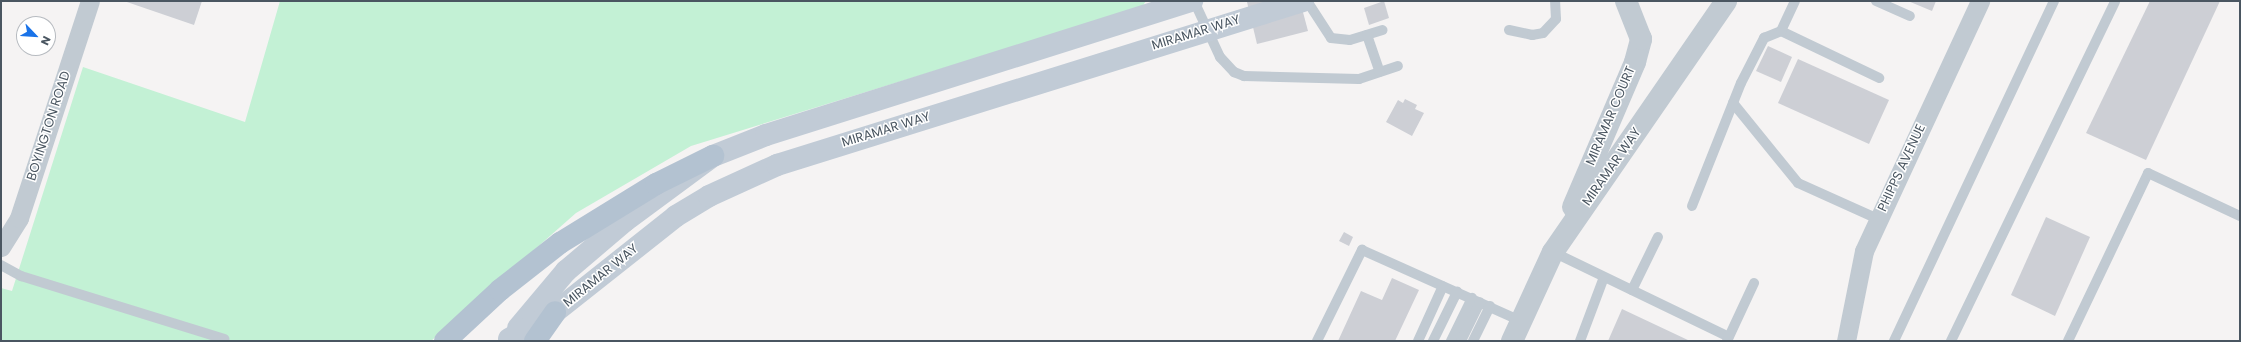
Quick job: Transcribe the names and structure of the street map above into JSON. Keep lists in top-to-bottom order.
{
  "streets": {
    "main road": ["MIRAMAR WAY"],
    "street": ["MIRAMAR COURT", "BOYINGTON ROAD", "PHIPPS AVENUE"]
  },
  "crossings": [
    ["MIRAMAR WAY", "MIRAMAR COURT"]
  ],
  "north": "bottom right"
}
